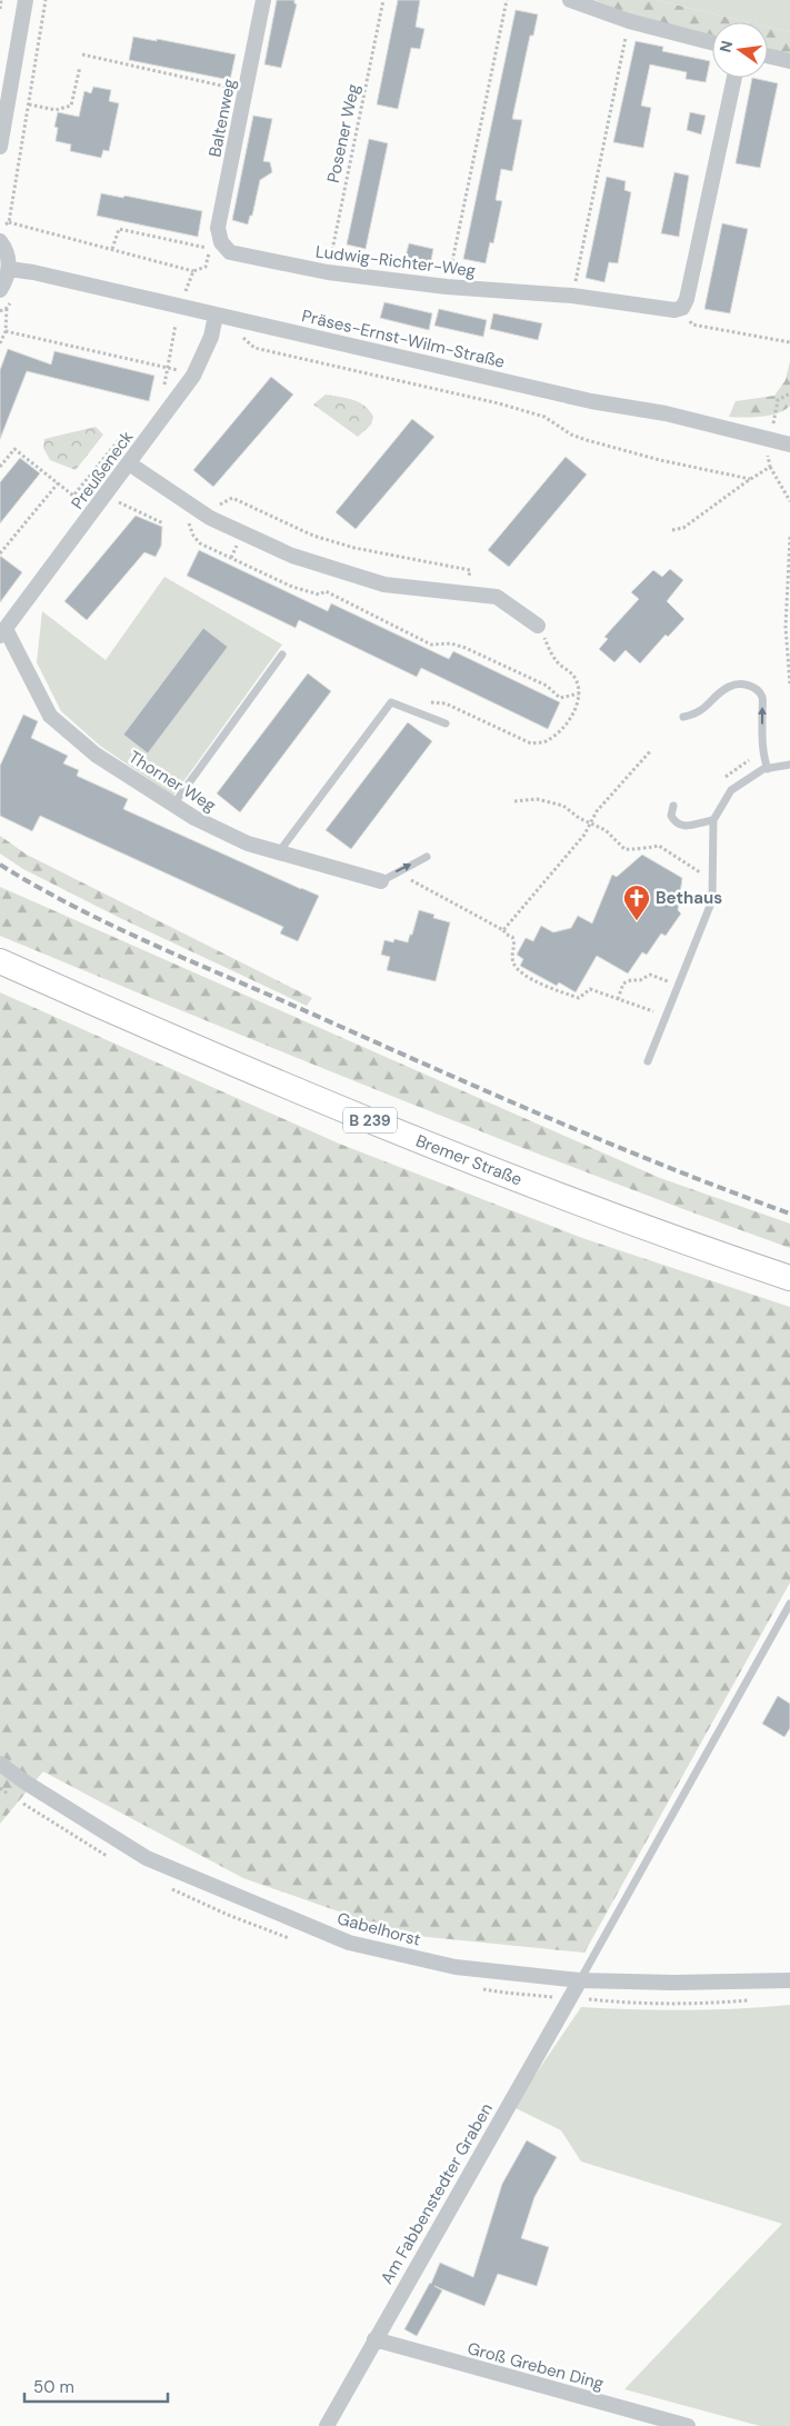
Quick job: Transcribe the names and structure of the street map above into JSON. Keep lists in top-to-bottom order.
{
  "streets": {
    "main road": ["B 239", "Bremer Straße"],
    "street": [
      "Baltenweg",
      "Ludwig-Richter-Weg",
      "Präses-Ernst-Wilm-Straße",
      "Preußeneck",
      "Thorner Weg",
      "Gabelhorst",
      "Am Fabbenstedter Graben",
      "Groß Greben Ding"
    ],
    "path": ["Posener Weg"]
  },
  "crossings": [
    ["Baltenweg", "Ludwig-Richter-Weg"],
    ["Posener Weg", "Ludwig-Richter-Weg"],
    ["Präses-Ernst-Wilm-Straße", "Preußeneck"],
    ["Preußeneck", "Thorner Weg"],
    ["Gabelhorst", "Am Fabbenstedter Graben"],
    ["Am Fabbenstedter Graben", "Groß Greben Ding"]
  ],
  "places": {
    "church": ["Bethaus"]
  },
  "scale_bar": "50 m",
  "north": "left"
}
